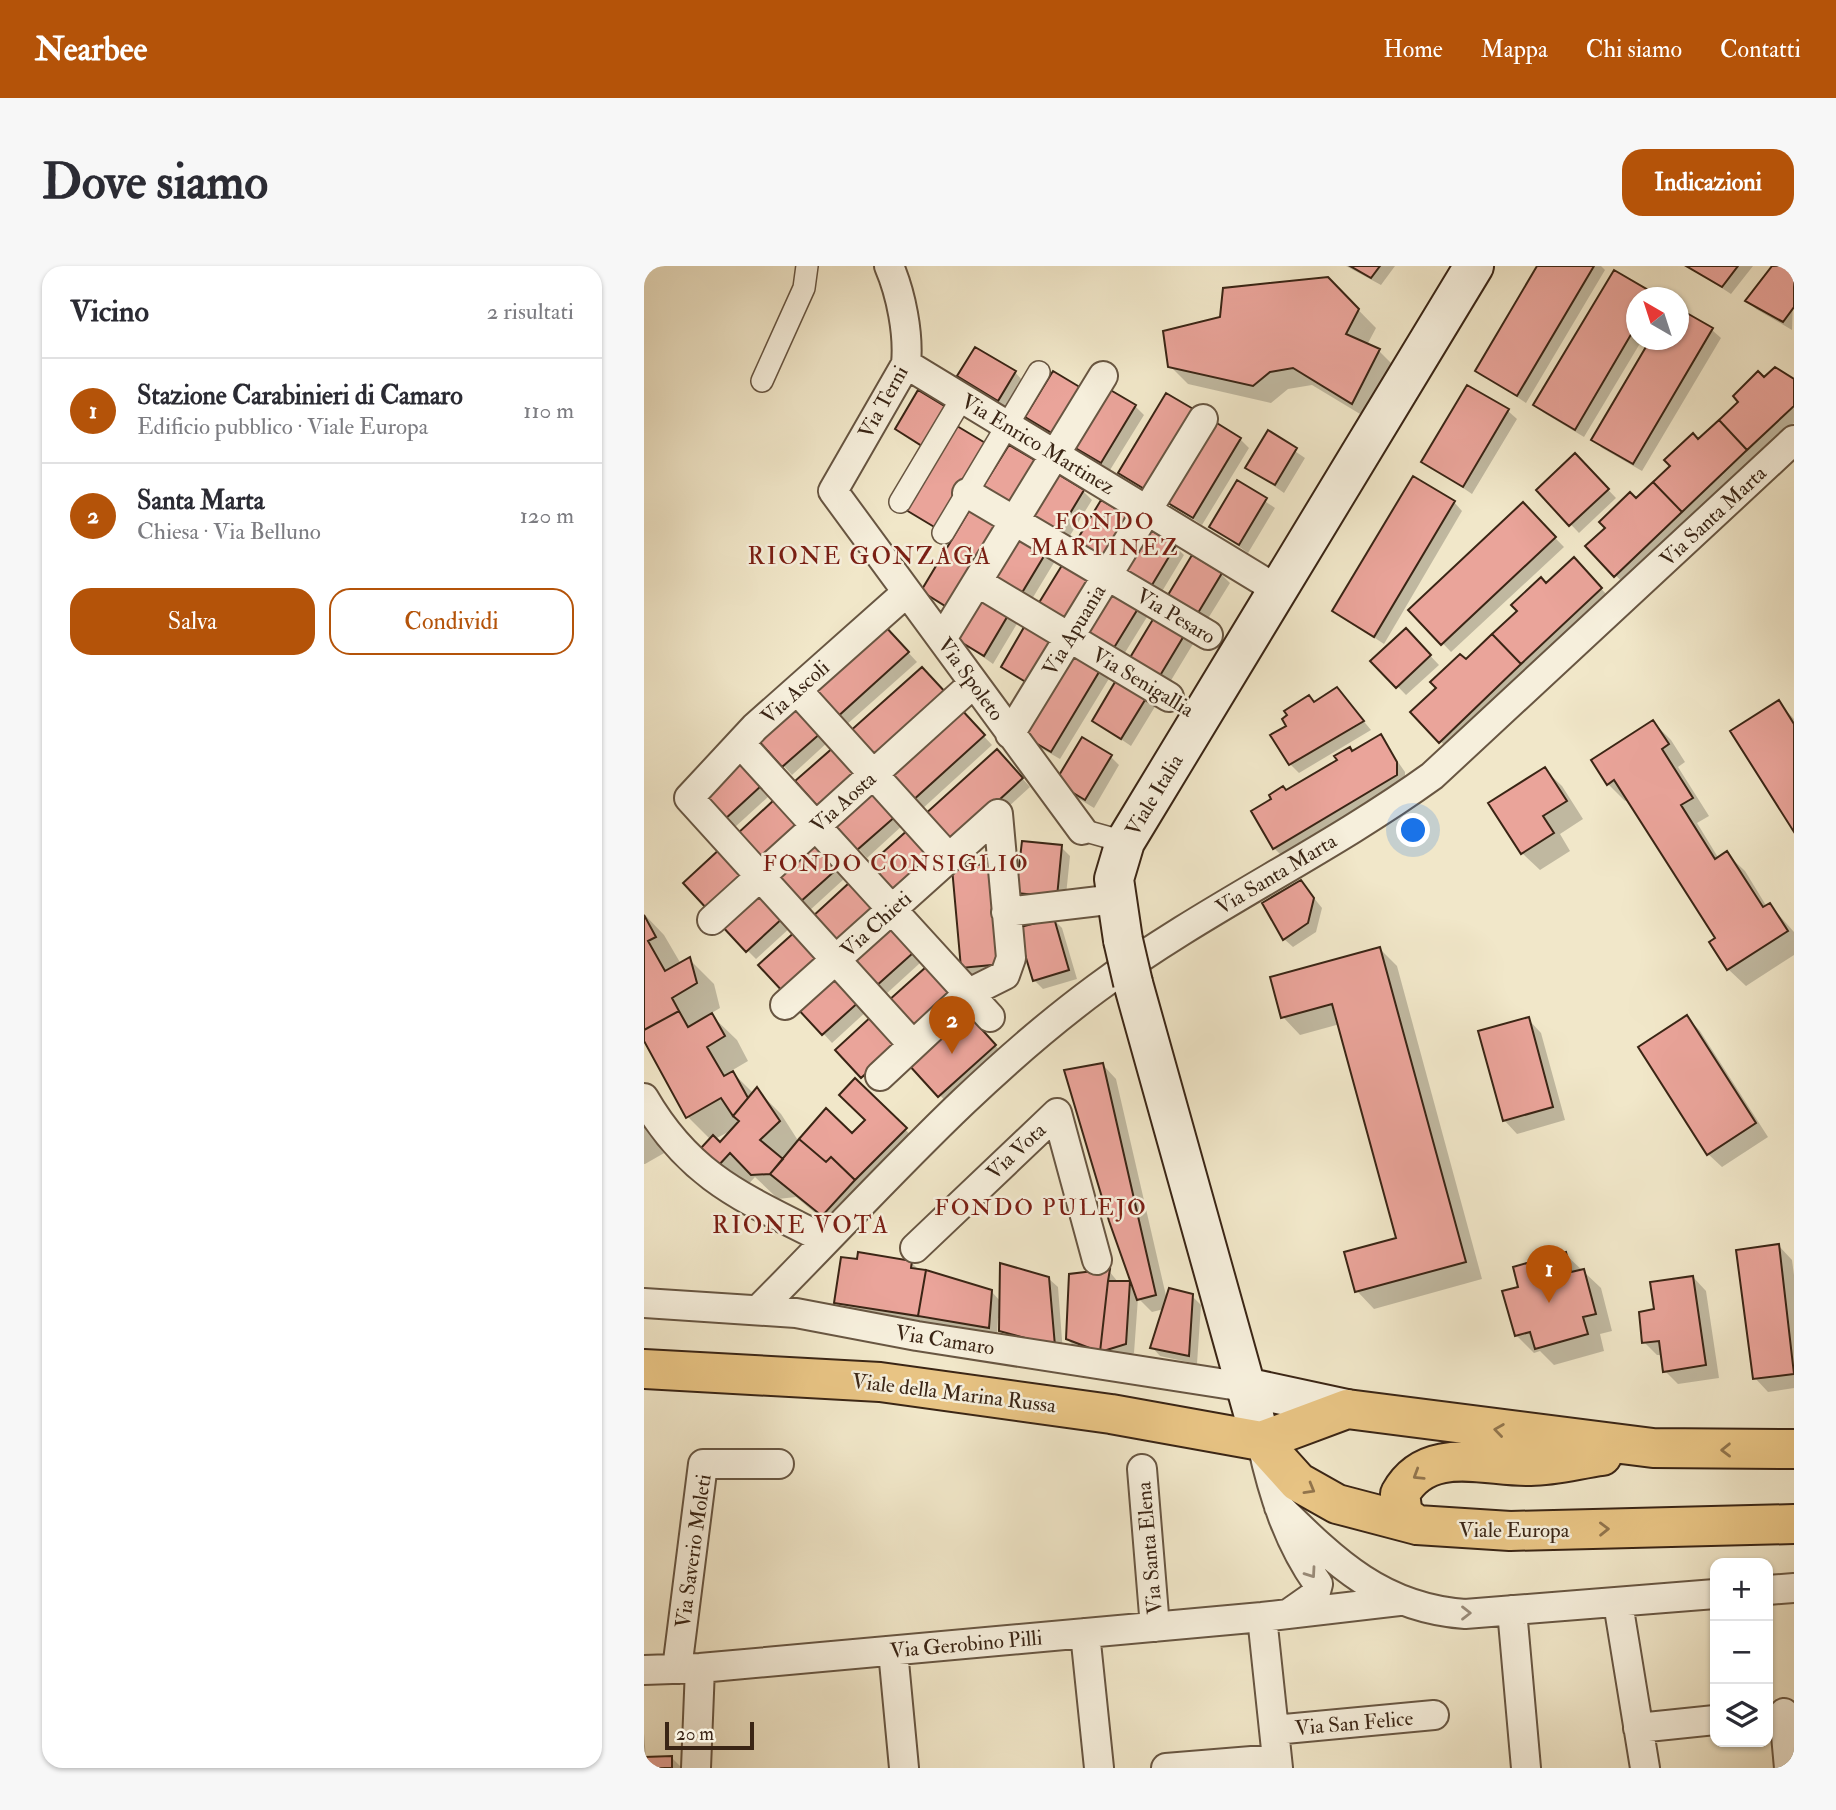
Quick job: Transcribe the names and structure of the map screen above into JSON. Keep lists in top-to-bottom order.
{
  "streets": {
    "main road": ["Viale Italia", "Viale della Marina Russa", "Viale Europa"],
    "street": [
      "Via Terni",
      "Via Enrico Martinez",
      "Via Santa Marta",
      "Via Pesaro",
      "Via Apuania",
      "Via Spoleto",
      "Via Senigallia",
      "Via Ascoli",
      "Via Aosta",
      "Via Chieti",
      "Via Vota",
      "Via Camaro",
      "Via Santa Elena",
      "Via Saverio Moleti",
      "Via Gerobino Pilli",
      "Via San Felice"
    ]
  },
  "crossings": [
    ["Via Terni", "Via Enrico Martinez"],
    ["Via Terni", "Via Spoleto"],
    ["Via Enrico Martinez", "Via Apuania"],
    ["Via Enrico Martinez", "Viale Italia"],
    ["Via Santa Marta", "Via Camaro"],
    ["Via Pesaro", "Via Apuania"],
    ["Via Pesaro", "Viale Italia"],
    ["Via Apuania", "Via Spoleto"],
    ["Via Apuania", "Via Senigallia"],
    ["Via Spoleto", "Via Ascoli"],
    ["Via Spoleto", "Viale Italia"],
    ["Via Spoleto", "Via Aosta"],
    ["Via Senigallia", "Viale Italia"],
    ["Via Ascoli", "Via Aosta"],
    ["Viale Italia", "Via Camaro"],
    ["Viale Italia", "Viale della Marina Russa"],
    ["Viale Italia", "Viale Europa"],
    ["Viale della Marina Russa", "Viale Europa"],
    ["Via Santa Elena", "Via Gerobino Pilli"],
    ["Via Saverio Moleti", "Via Gerobino Pilli"]
  ],
  "districts": [
    "FONDO MARTINEZ",
    "RIONE GONZAGA",
    "FONDO CONSIGLIO",
    "FONDO PULEJO",
    "RIONE VOTA"
  ],
  "scale_bar": "20 m",
  "north": "top left",
  "page": {
    "header": "Nearbee",
    "nav": [
      "Home",
      "Mappa",
      "Chi siamo",
      "Contatti"
    ],
    "buttons": [
      "Indicazioni",
      ["Salva", "Condividi"]
    ],
    "title": "Dove siamo",
    "heading": ["Vicino", "2 risultati"],
    "list": [
      {
        "mark": "1",
        "name": "Stazione Carabinieri di Camaro",
        "note": "Edificio pubblico · Viale Europa",
        "value": "110 m"
      },
      {
        "mark": "2",
        "name": "Santa Marta",
        "note": "Chiesa · Via Belluno",
        "value": "120 m"
      }
    ],
    "pins": ["2", "1"],
    "map_buttons": ["+", "−"],
    "scale": "20 m"
  }
}
